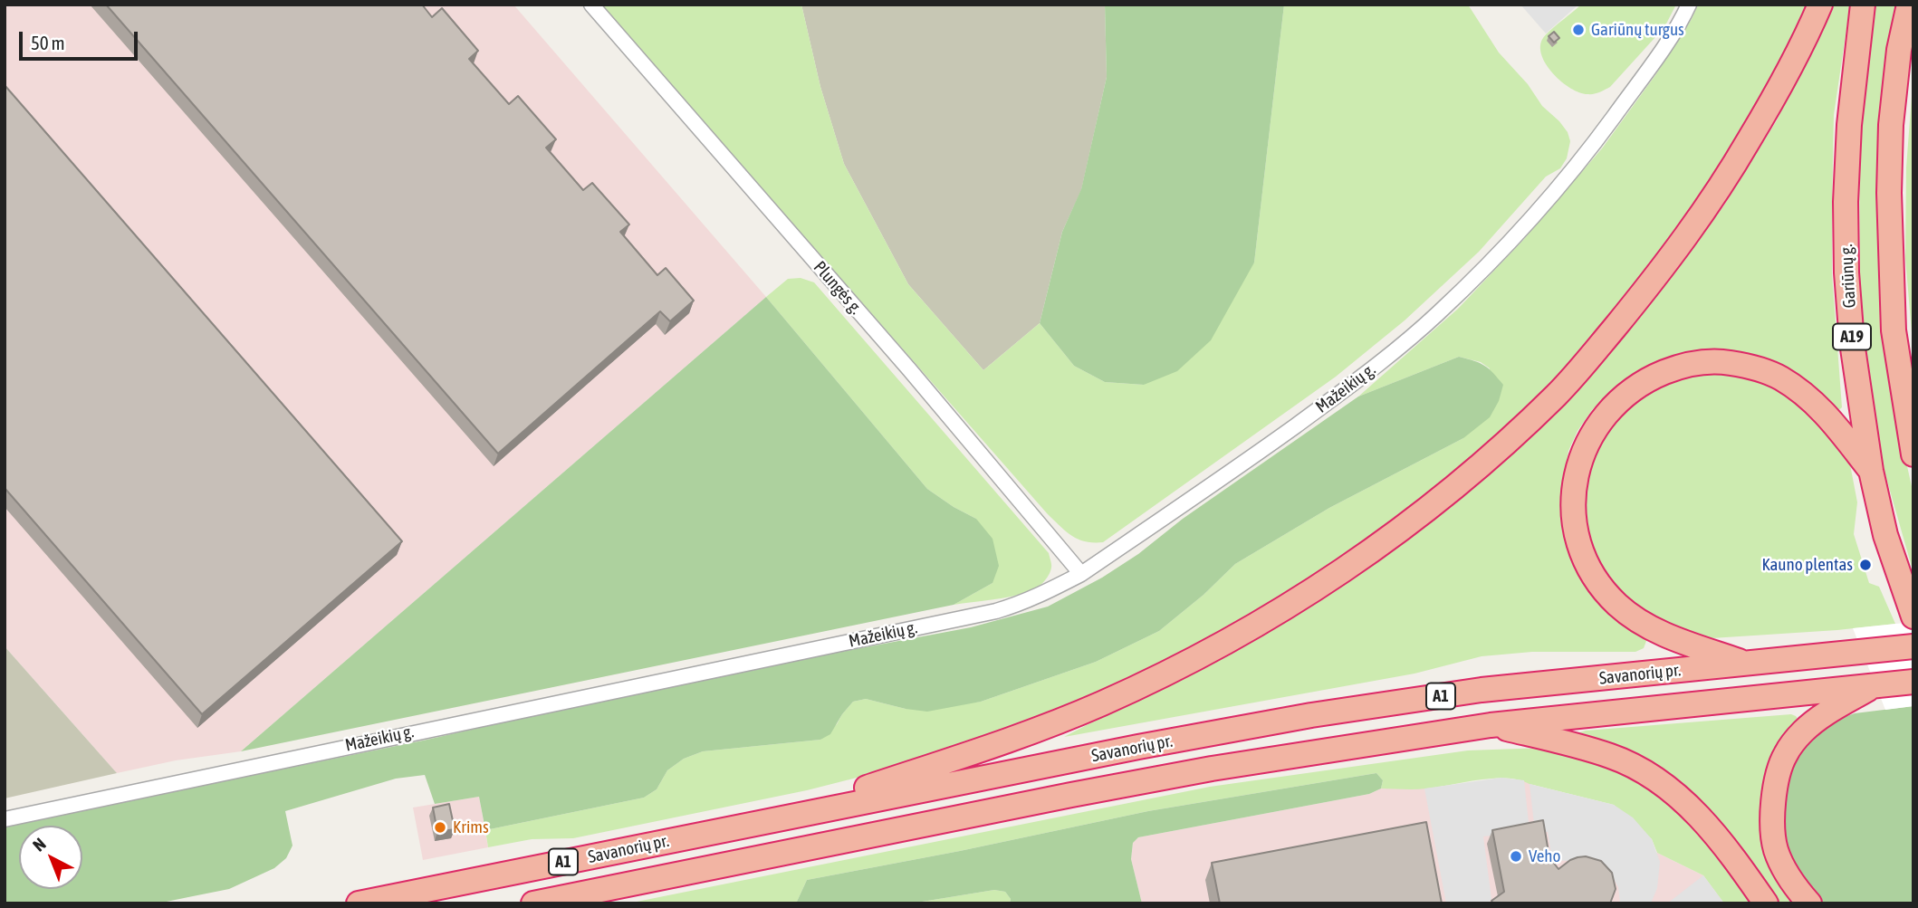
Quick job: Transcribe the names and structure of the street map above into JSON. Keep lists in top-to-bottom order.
{
  "streets": {
    "highway": [
      "Gariūnų g.",
      "A19",
      "Savanorių pr.",
      "A1"
    ],
    "street": ["Plungės g.", "Mažeikių g."]
  },
  "crossings": [
    ["Plungės g.", "Mažeikių g."]
  ],
  "places": [
    "Gariūnų turgus",
    "Kauno plentas",
    "Krims",
    "Veho"
  ],
  "scale_bar": "50 m",
  "north": "top left"
}
